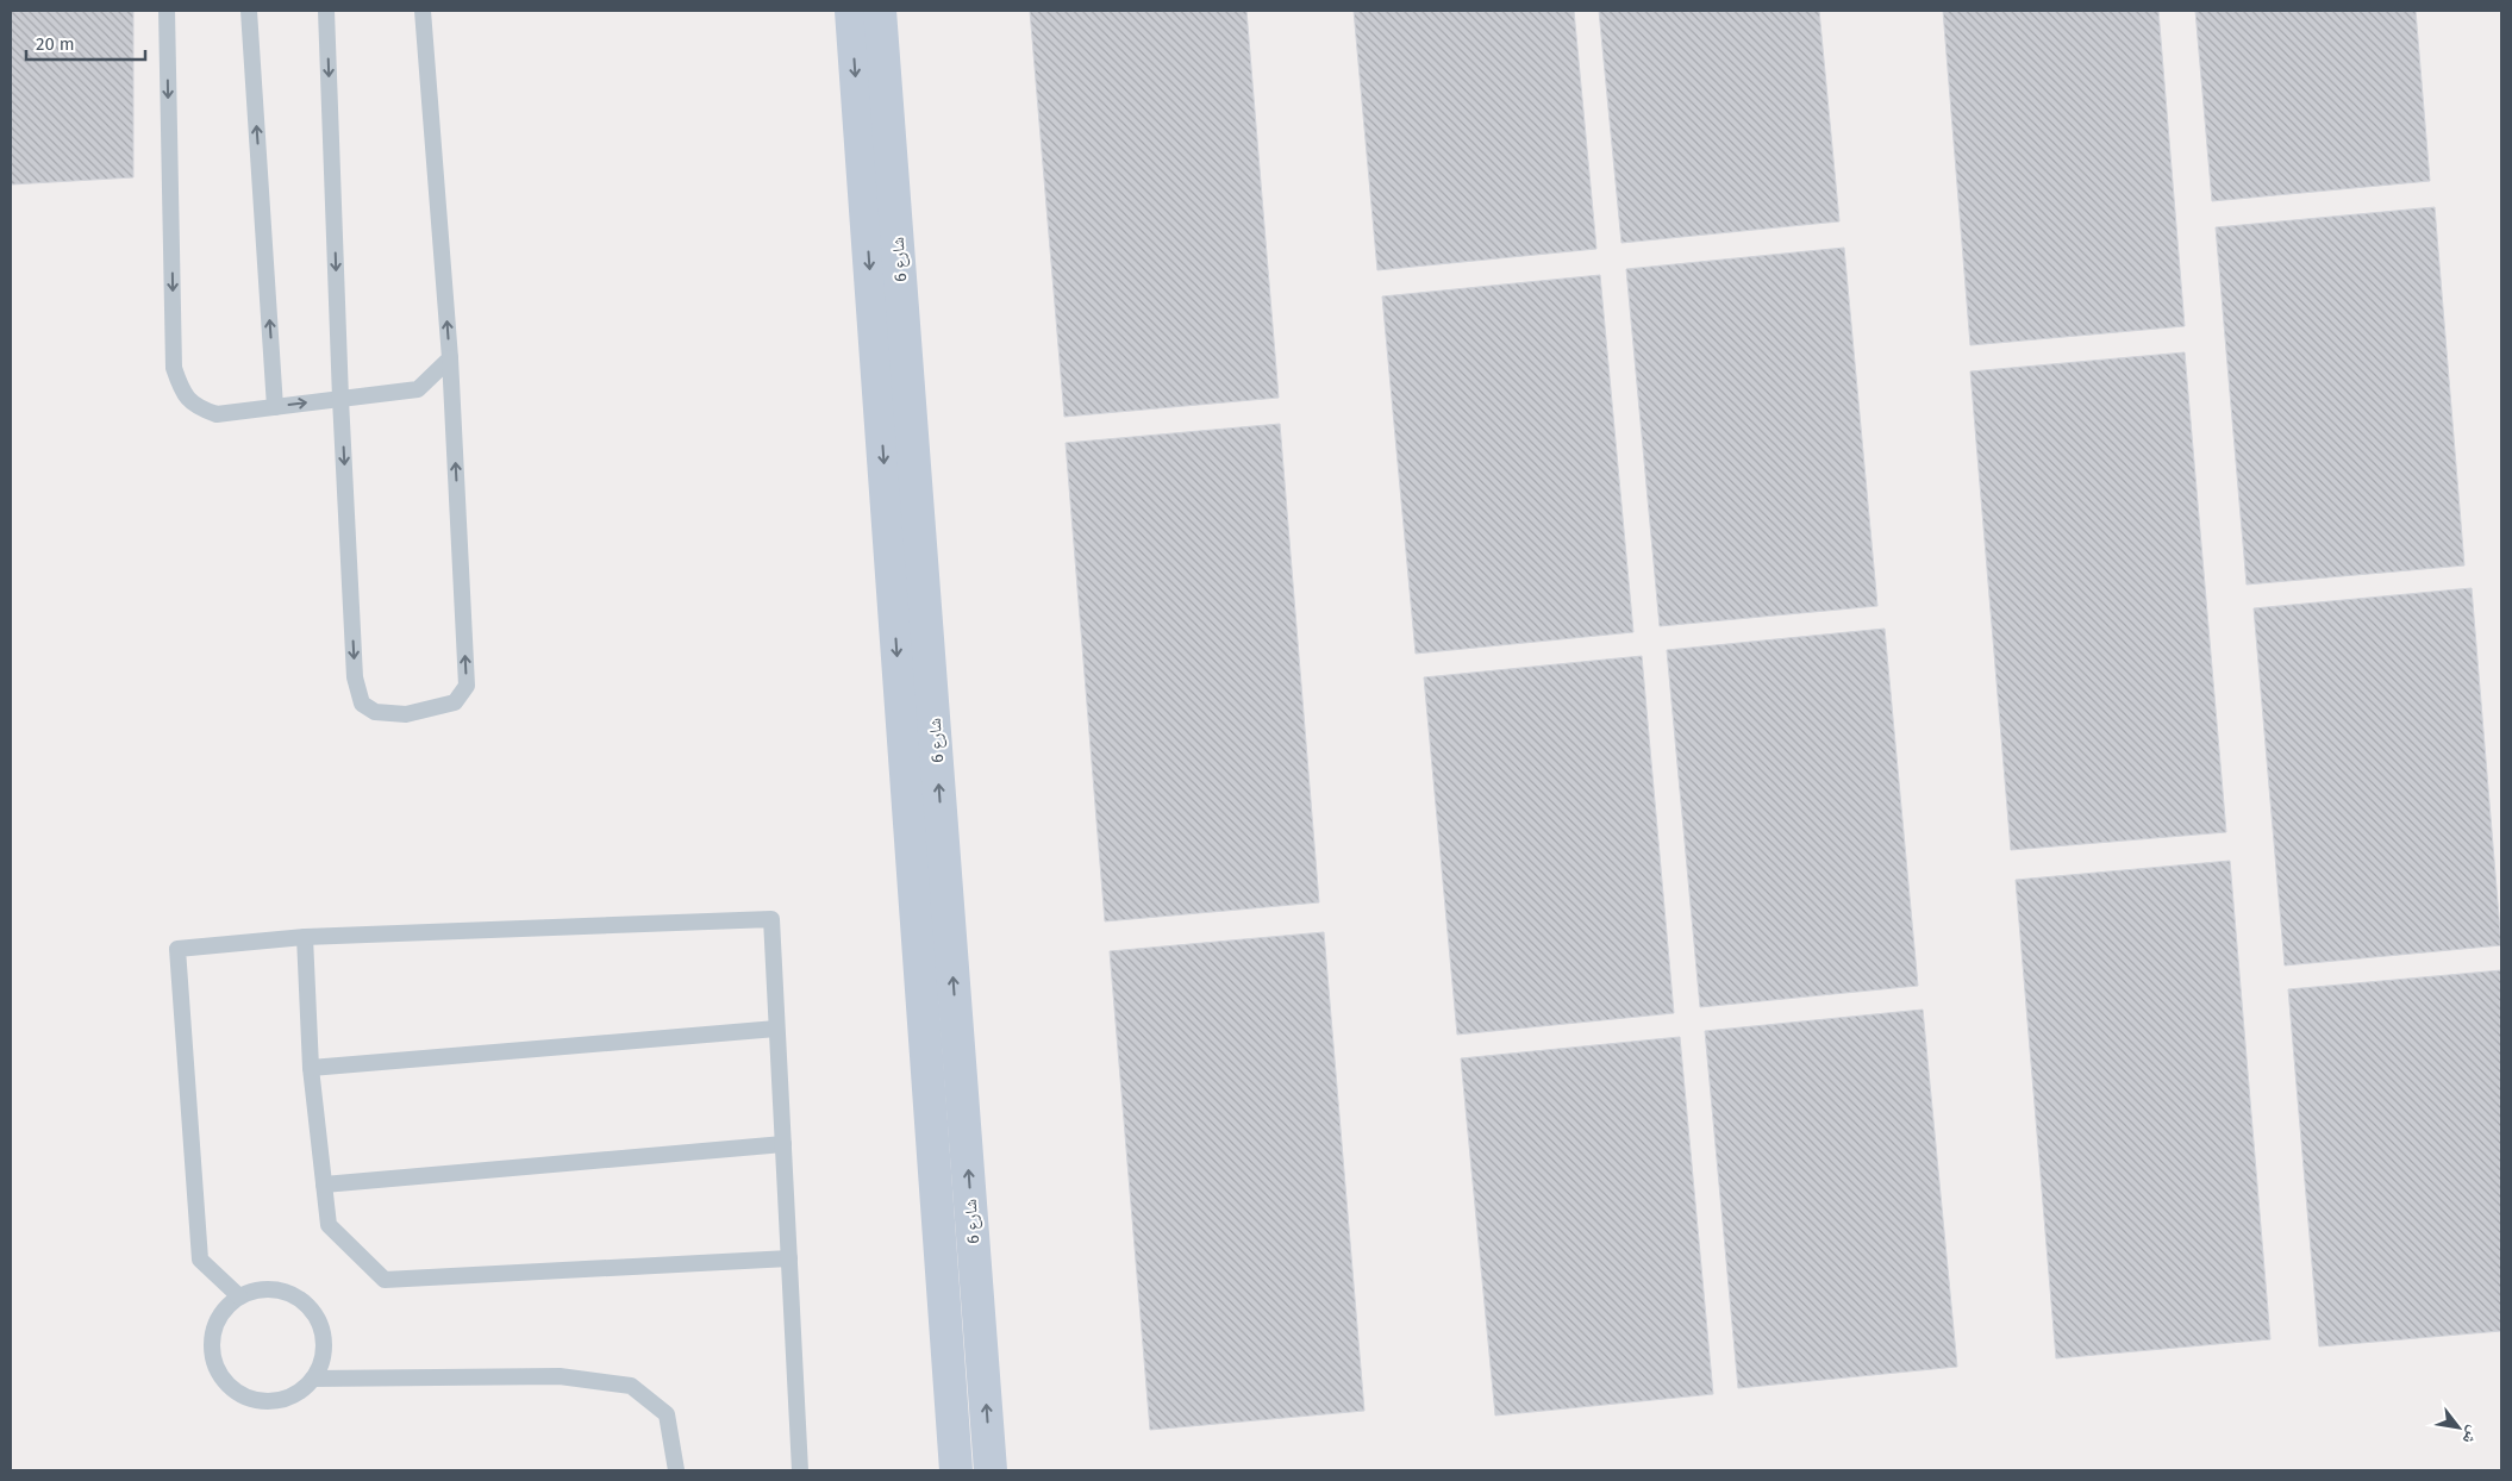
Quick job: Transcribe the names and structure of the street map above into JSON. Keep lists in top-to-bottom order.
{
  "streets": {
    "street": ["شارع 6"]
  },
  "scale_bar": "20 m",
  "north": "bottom right"
}
